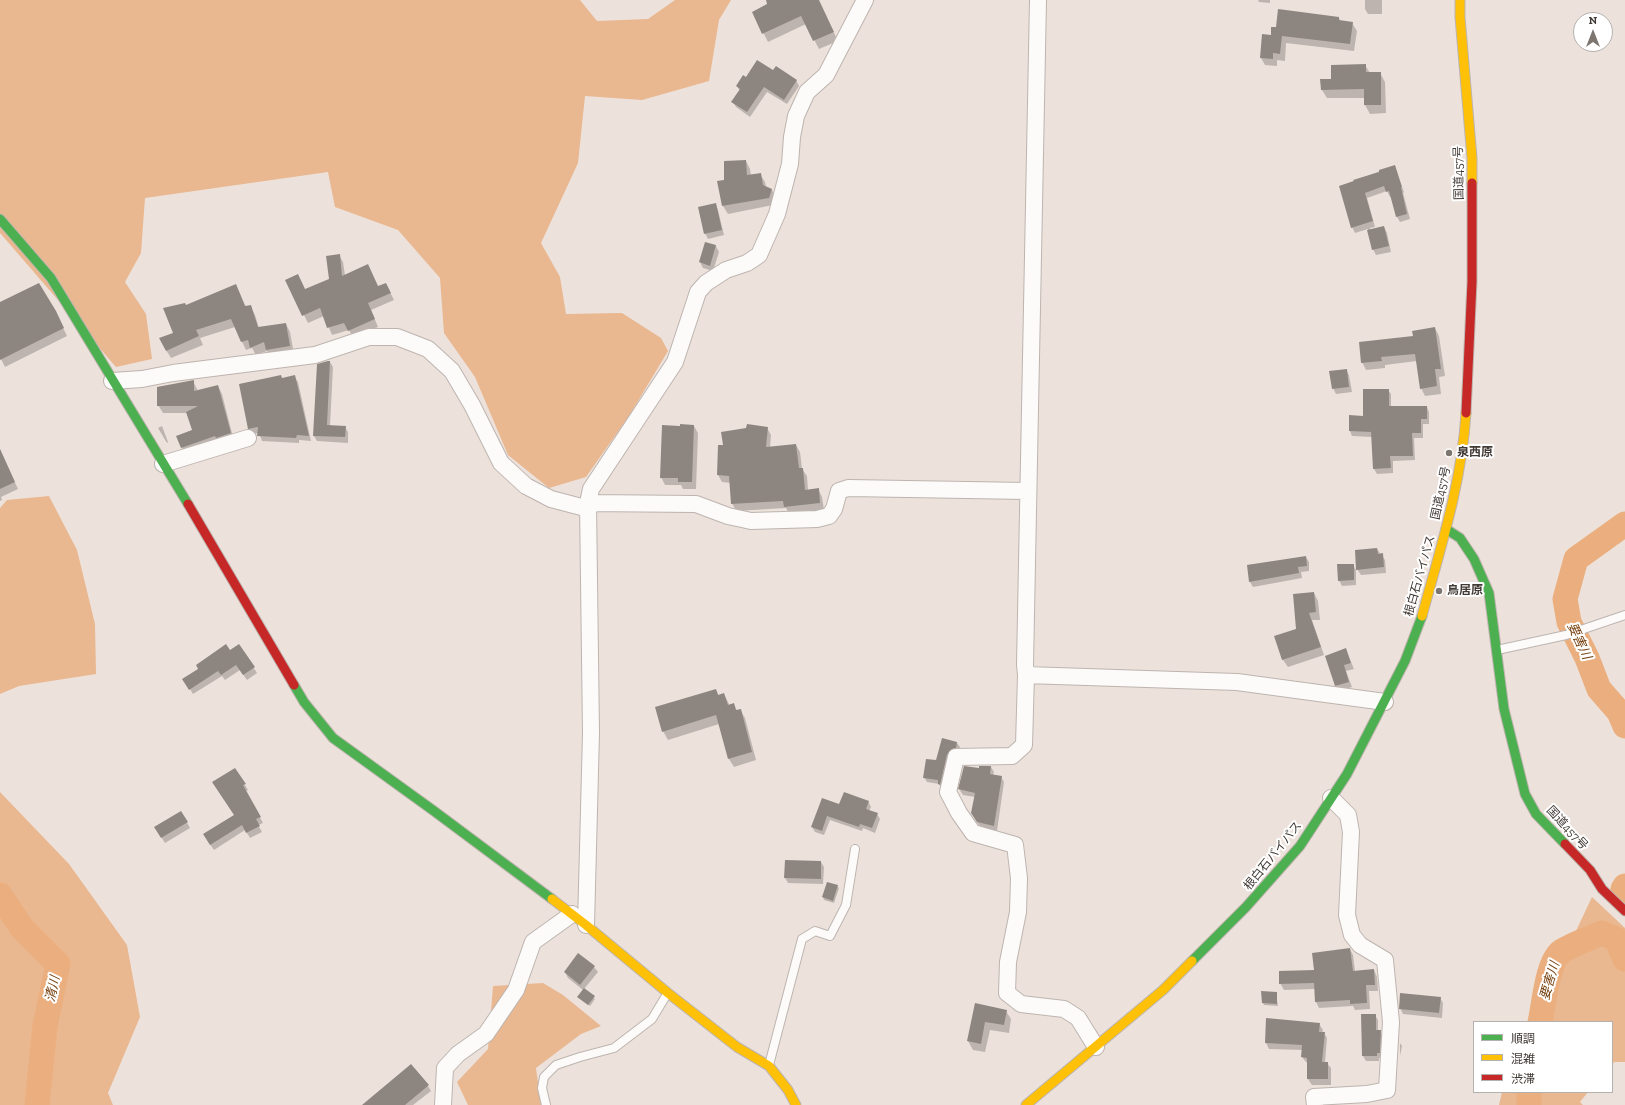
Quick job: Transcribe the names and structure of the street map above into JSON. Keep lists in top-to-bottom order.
{
  "streets": {
    "main road": ["国道457号", "根白石バイパス"]
  },
  "crossings": [
    ["国道457号", "根白石バイパス"]
  ],
  "water": ["要害川", "清川"],
  "places": ["泉西原", "鳥居原"],
  "legend": ["順調", "混雑", "渋滞"],
  "north": "top"
}
